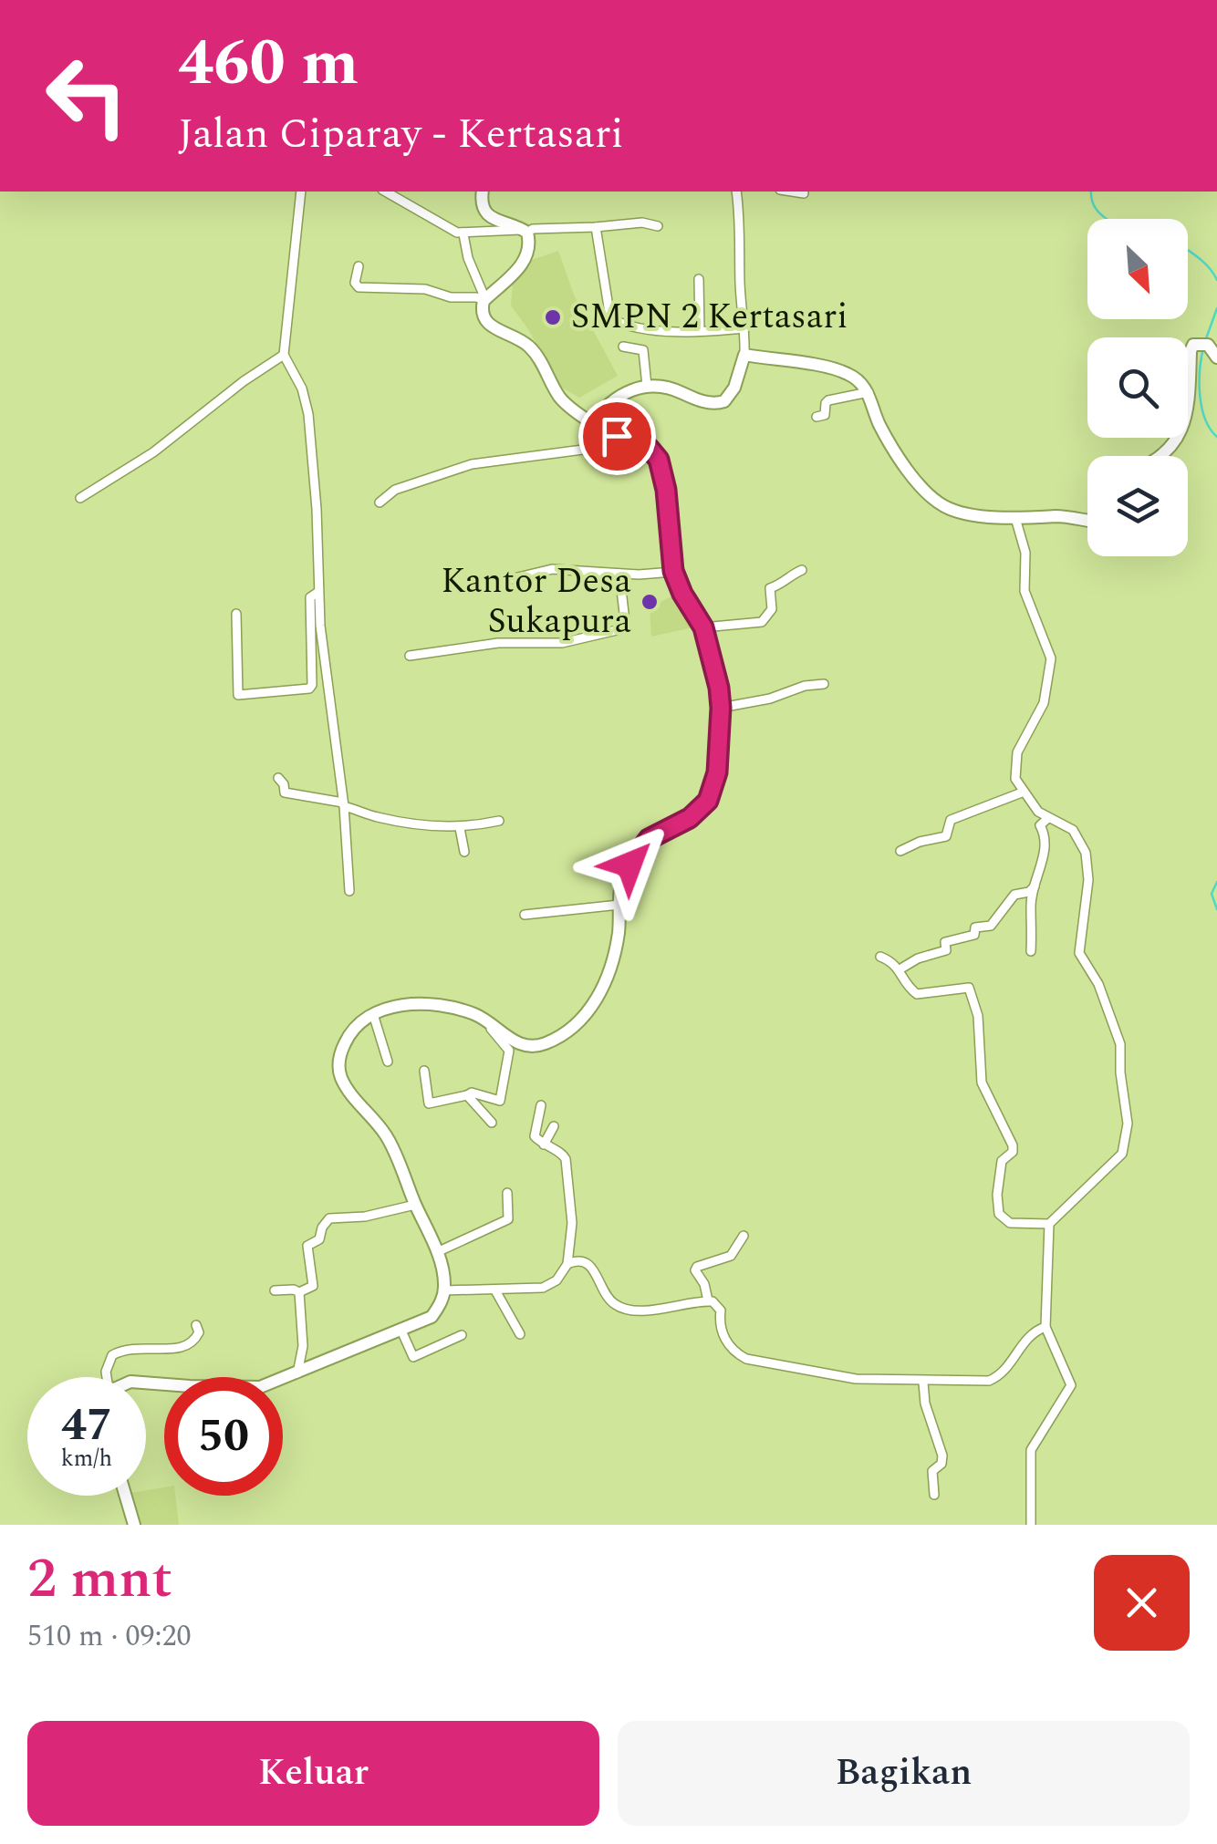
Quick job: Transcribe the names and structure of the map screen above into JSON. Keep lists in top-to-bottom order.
{
  "places": ["SMPN 2 Kertasari", "Kantor Desa Sukapura"],
  "north": "bottom right",
  "page": {
    "turn": ["460 m", "Jalan Ciparay - Kertasari"],
    "speed": "47 km/h",
    "limit": "50",
    "heading": ["2 mnt", "510 m · 09:20"],
    "buttons": ["Keluar", "Bagikan"]
  }
}
